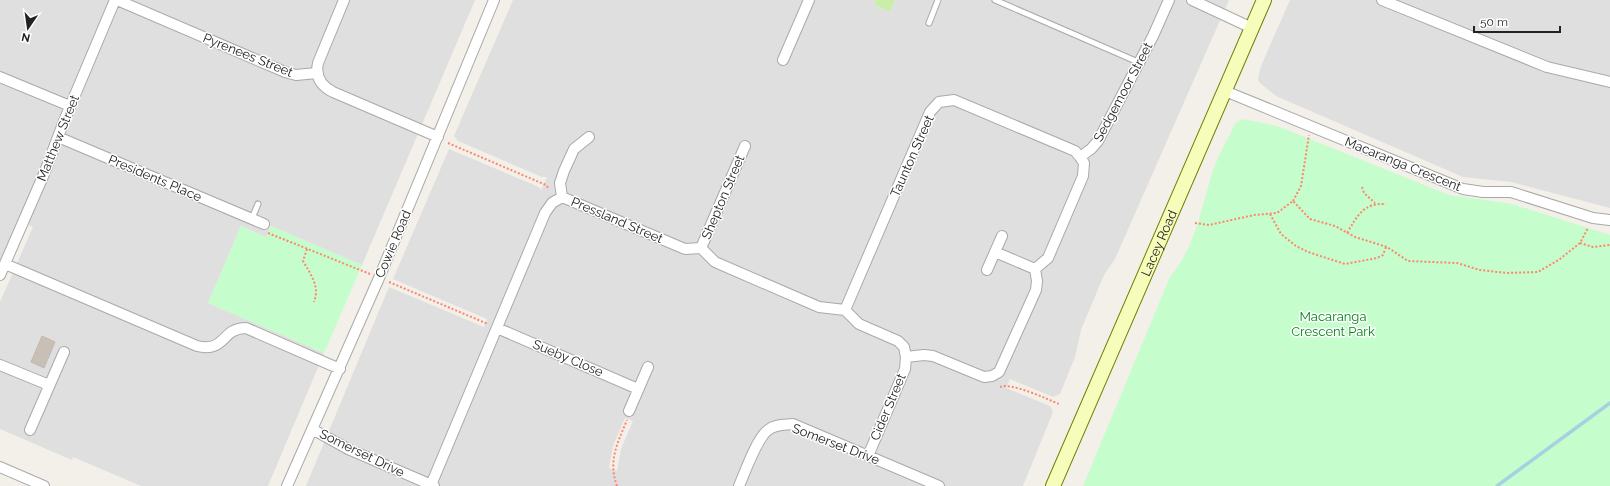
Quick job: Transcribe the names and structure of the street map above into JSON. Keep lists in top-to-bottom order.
{
  "streets": {
    "street": [
      "Pyrenees Street",
      "Sedgemoor Street",
      "Matthew Street",
      "Taunton Street",
      "Macaranga Crescent",
      "Presidents Place",
      "Shepton Street",
      "Pressland Street",
      "Lacey Road",
      "Cowie Road",
      "Sueby Close",
      "Cider Street",
      "Somerset Drive"
    ]
  },
  "crossings": [
    ["Pyrenees Street", "Matthew Street"],
    ["Sedgemoor Street", "Taunton Street"],
    ["Matthew Street", "Presidents Place"],
    ["Macaranga Crescent", "Lacey Road"],
    ["Shepton Street", "Pressland Street"],
    ["Pressland Street", "Sueby Close"],
    ["Pressland Street", "Somerset Drive"],
    ["Cowie Road", "Somerset Drive"],
    ["Cider Street", "Somerset Drive"]
  ],
  "parks": ["Macaranga Crescent Park"],
  "scale_bar": "50 m",
  "north": "bottom"
}
